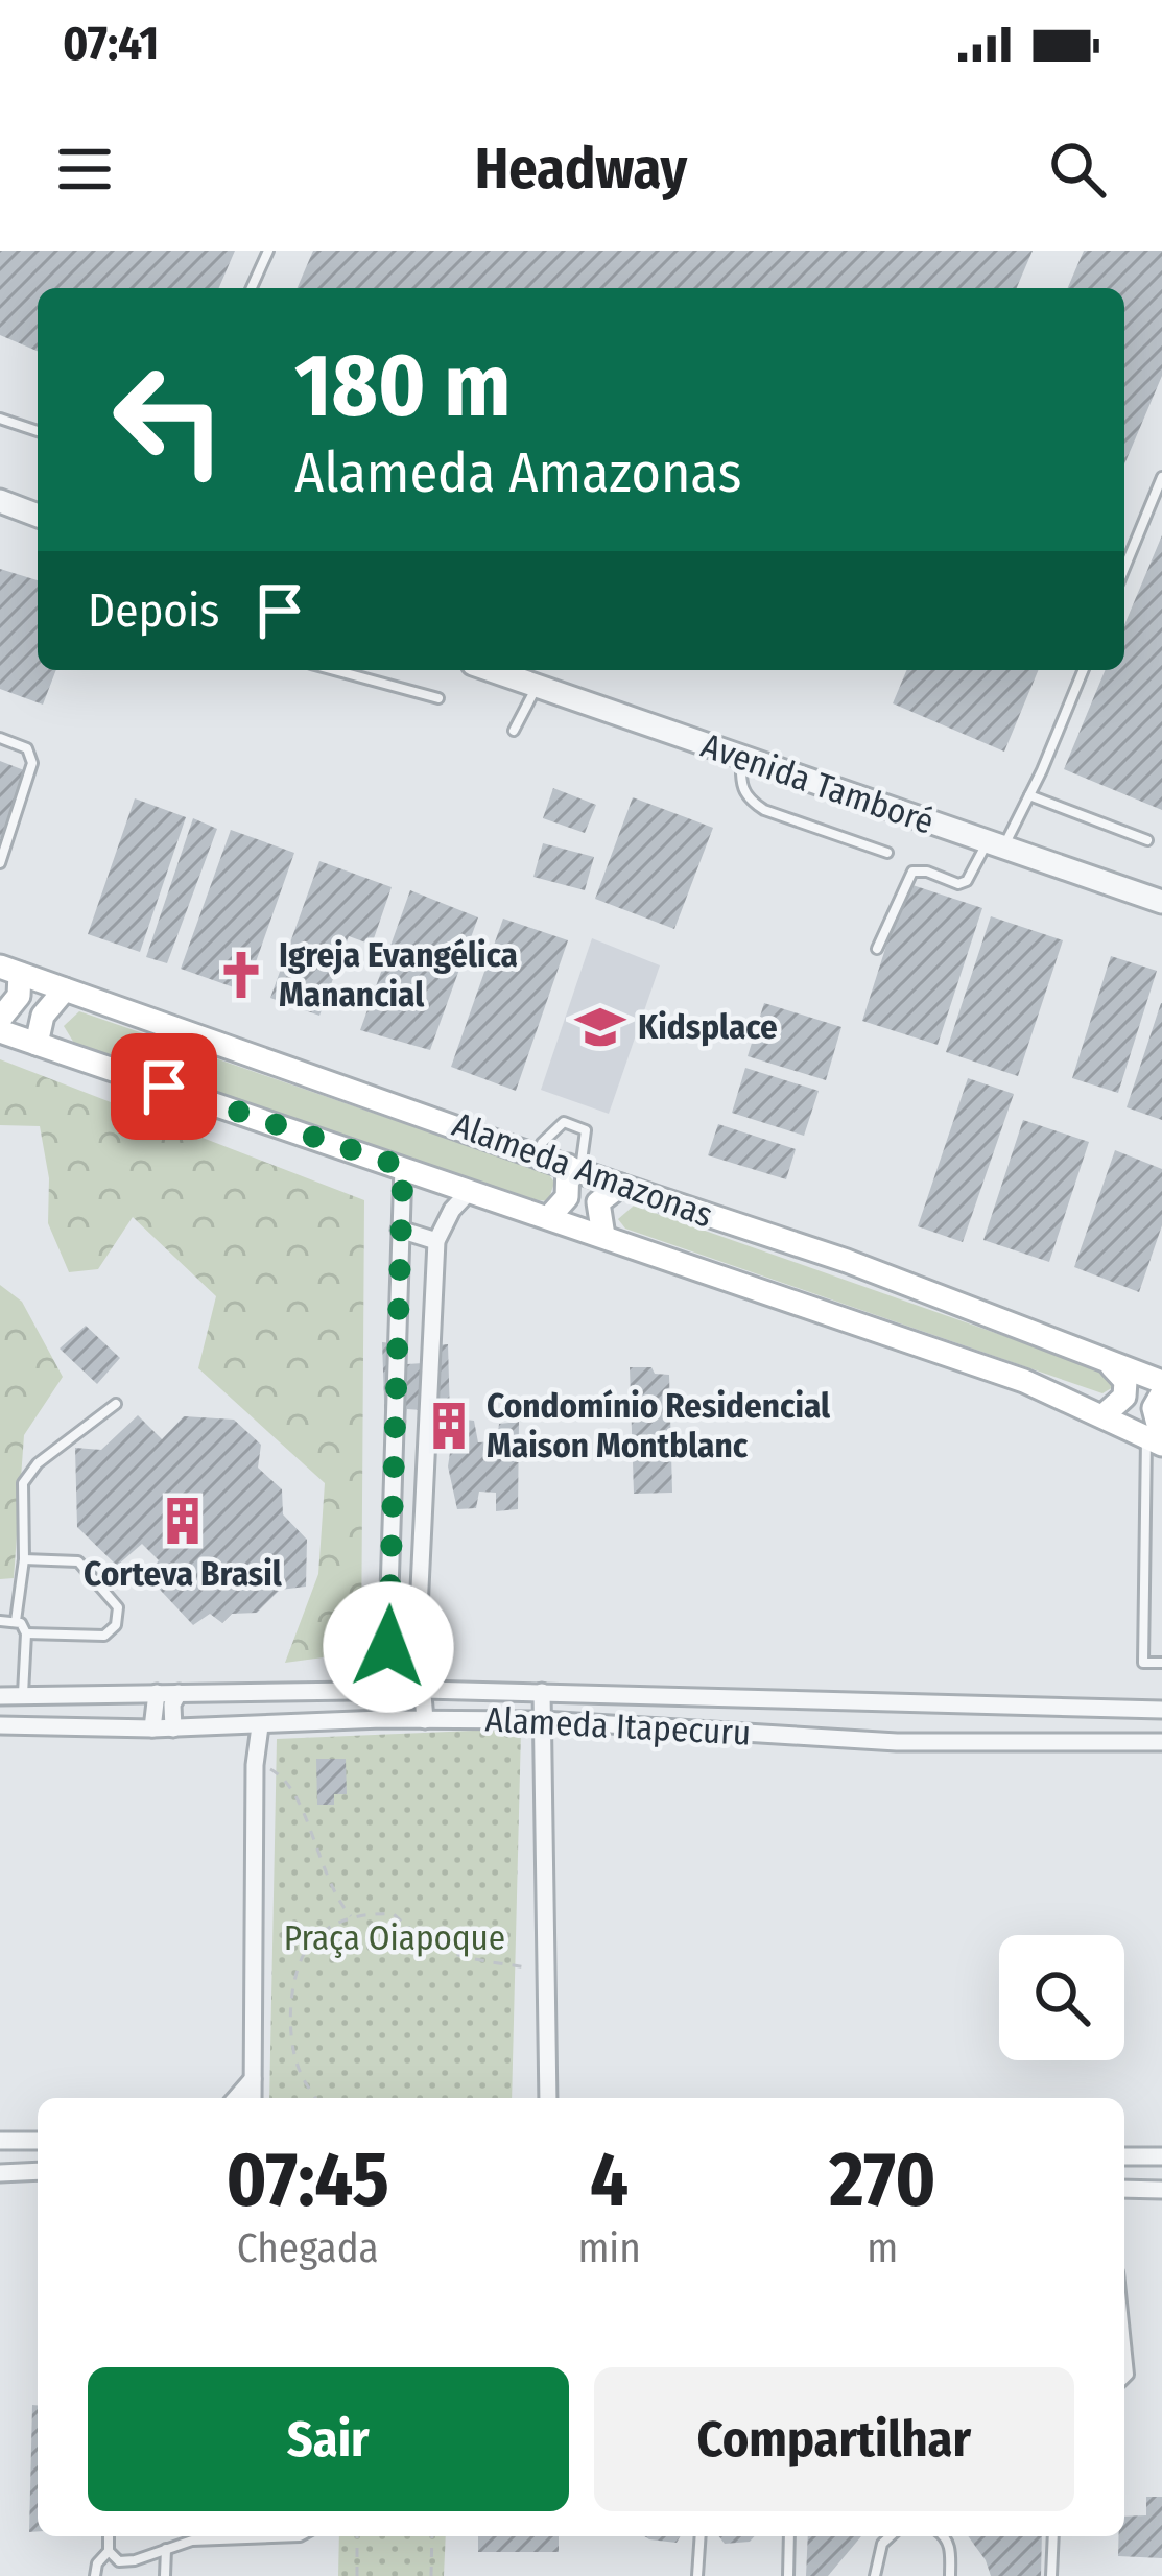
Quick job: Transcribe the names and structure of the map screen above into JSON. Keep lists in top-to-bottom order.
{
  "streets": {
    "main road": ["Alameda Amazonas"],
    "street": ["Avenida Tamboré", "Alameda Itapecuru"]
  },
  "parks": ["Praça Oiapoque"],
  "places": {
    "church": ["Igreja Evangélica Manancial"],
    "school or university": ["Kidsplace"],
    "building": ["Condomínio Residencial Maison Montblanc", "Corteva Brasil"]
  },
  "page": {
    "status": "07:41",
    "header": "Headway",
    "turn": ["180 m", "Alameda Amazonas"],
    "then": "Depois",
    "eta": [
      "07:45",
      "Chegada",
      "4",
      "min",
      "270",
      "m"
    ],
    "buttons": ["Sair", "Compartilhar"]
  }
}
